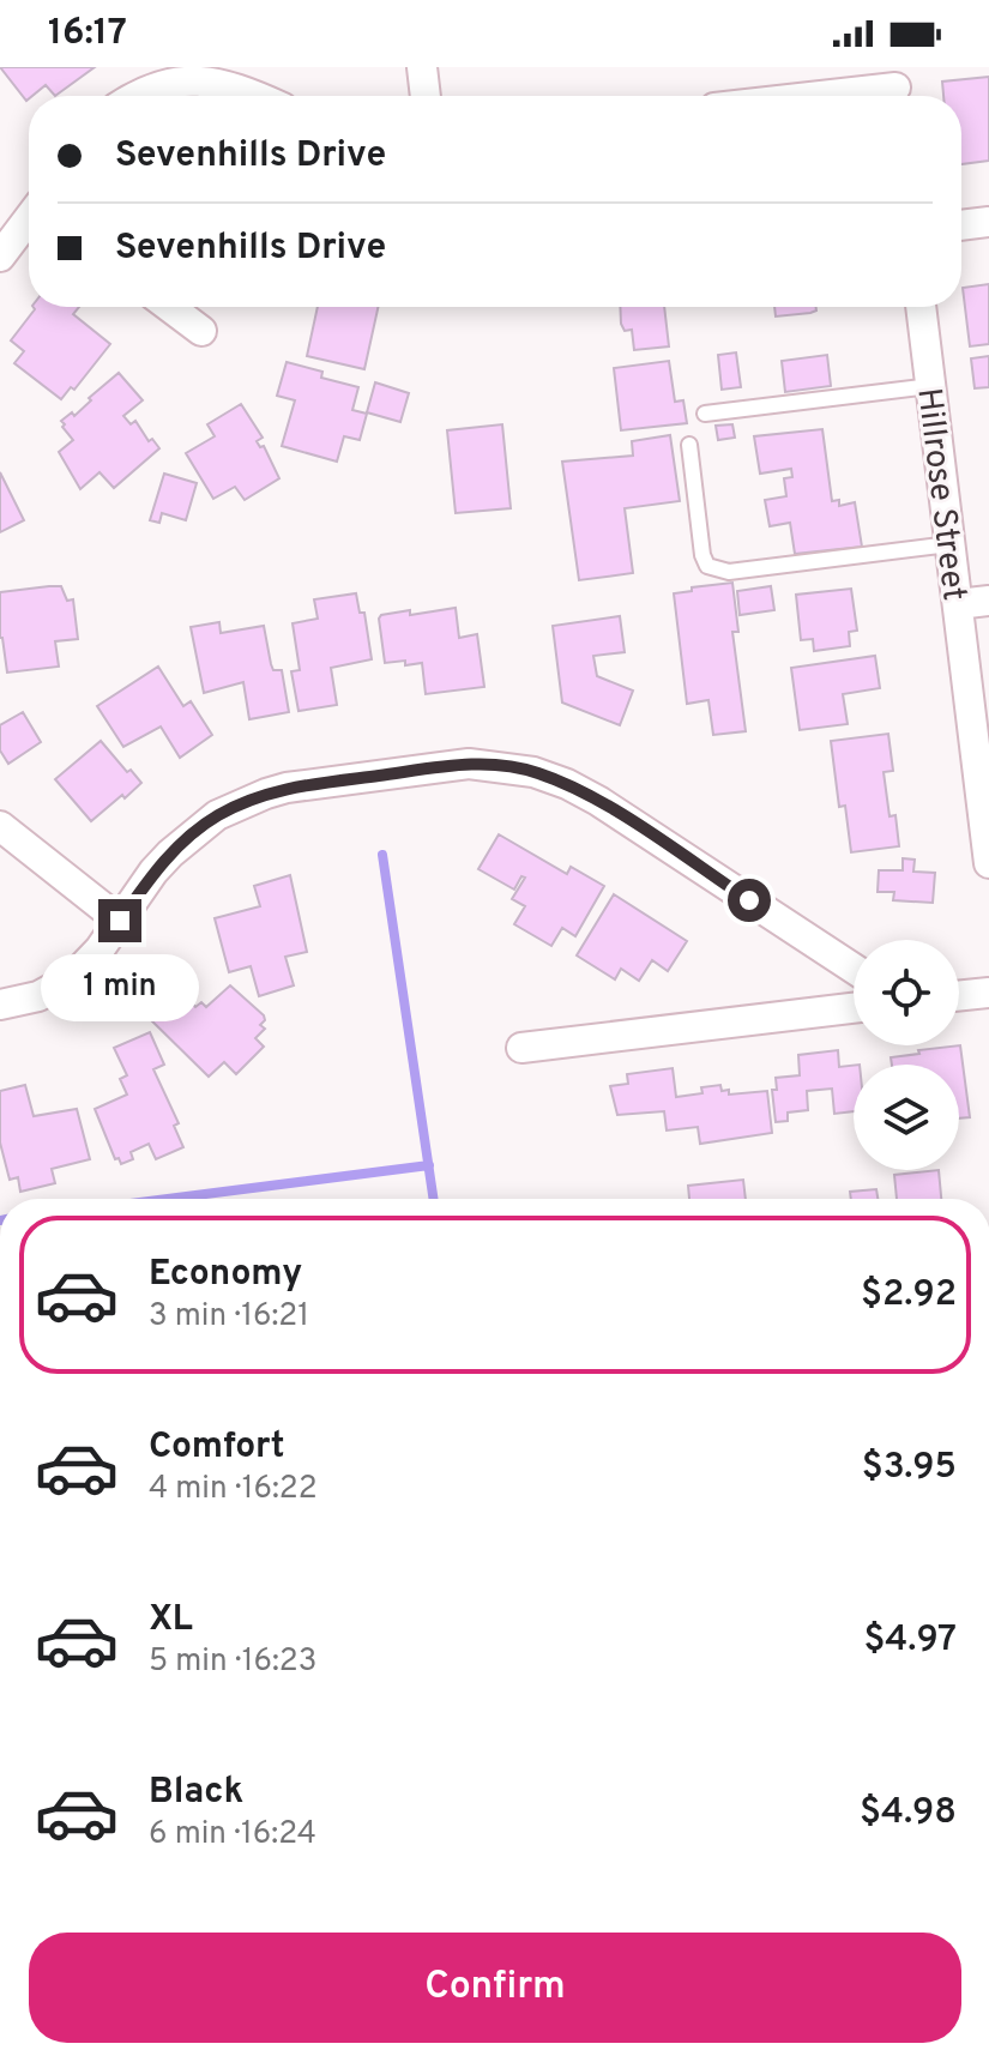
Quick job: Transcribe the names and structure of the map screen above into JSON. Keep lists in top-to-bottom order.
{
  "streets": {
    "street": ["Hillrose Street"]
  },
  "page": {
    "status": "16:17",
    "banner": ["Sevenhills Drive", "Sevenhills Drive"],
    "bubble": "1 min",
    "list": [
      {
        "name": "Economy",
        "note": "3 min · 16:21",
        "value": "$2.92"
      },
      {
        "name": "Comfort",
        "note": "4 min · 16:22",
        "value": "$3.95"
      },
      {
        "name": "XL",
        "note": "5 min · 16:23",
        "value": "$4.97"
      },
      {
        "name": "Black",
        "note": "6 min · 16:24",
        "value": "$4.98"
      }
    ],
    "buttons": "Confirm"
  }
}
